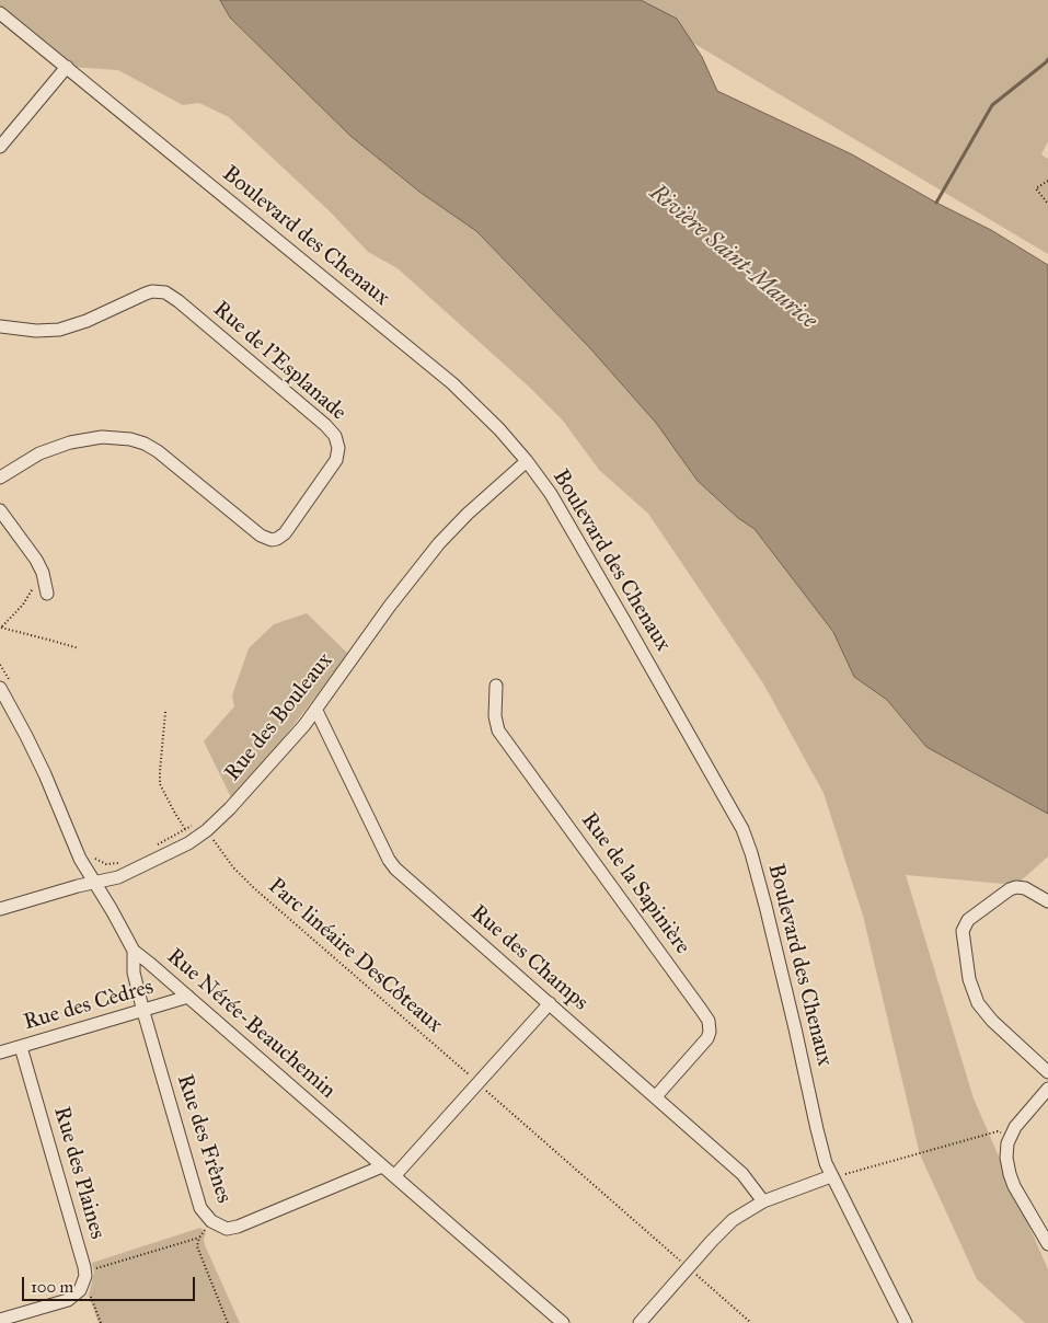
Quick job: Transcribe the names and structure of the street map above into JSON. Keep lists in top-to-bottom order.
{
  "streets": {
    "street": [
      "Boulevard des Chenaux",
      "Rue de l'Esplanade",
      "Rue des Bouleaux",
      "Rue de la Sapinière",
      "Rue des Champs",
      "Rue des Cèdres",
      "Rue Nérée-Beauchemin",
      "Rue des Frênes",
      "Rue des Plaines"
    ],
    "path": ["Parc linéaire DesCôteaux"]
  },
  "crossings": [
    ["Boulevard des Chenaux", "Rue des Bouleaux"],
    ["Rue des Bouleaux", "Parc linéaire DesCôteaux"],
    ["Rue des Bouleaux", "Rue des Champs"],
    ["Rue des Bouleaux", "Rue Nérée-Beauchemin"],
    ["Rue de la Sapinière", "Rue des Champs"],
    ["Rue des Cèdres", "Rue Nérée-Beauchemin"],
    ["Rue des Cèdres", "Rue des Frênes"],
    ["Rue des Cèdres", "Rue des Plaines"],
    ["Rue Nérée-Beauchemin", "Rue des Frênes"]
  ],
  "water": ["Rivière Saint-Maurice"],
  "scale_bar": "100 m"
}
